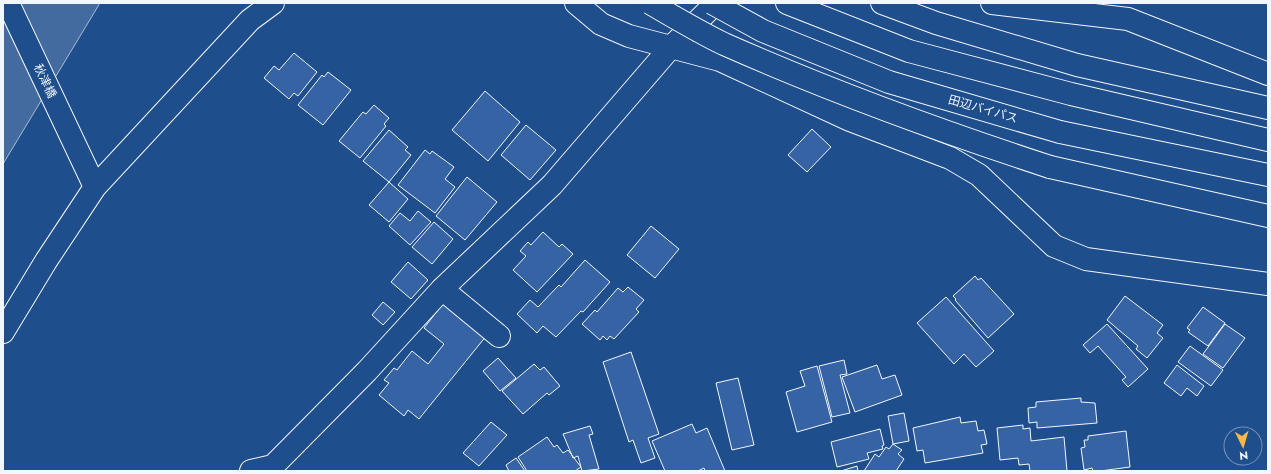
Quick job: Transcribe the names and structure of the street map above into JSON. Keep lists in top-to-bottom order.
{
  "streets": {
    "main road": ["秋津橋", "田辺バイパス"]
  },
  "north": "bottom"
}
